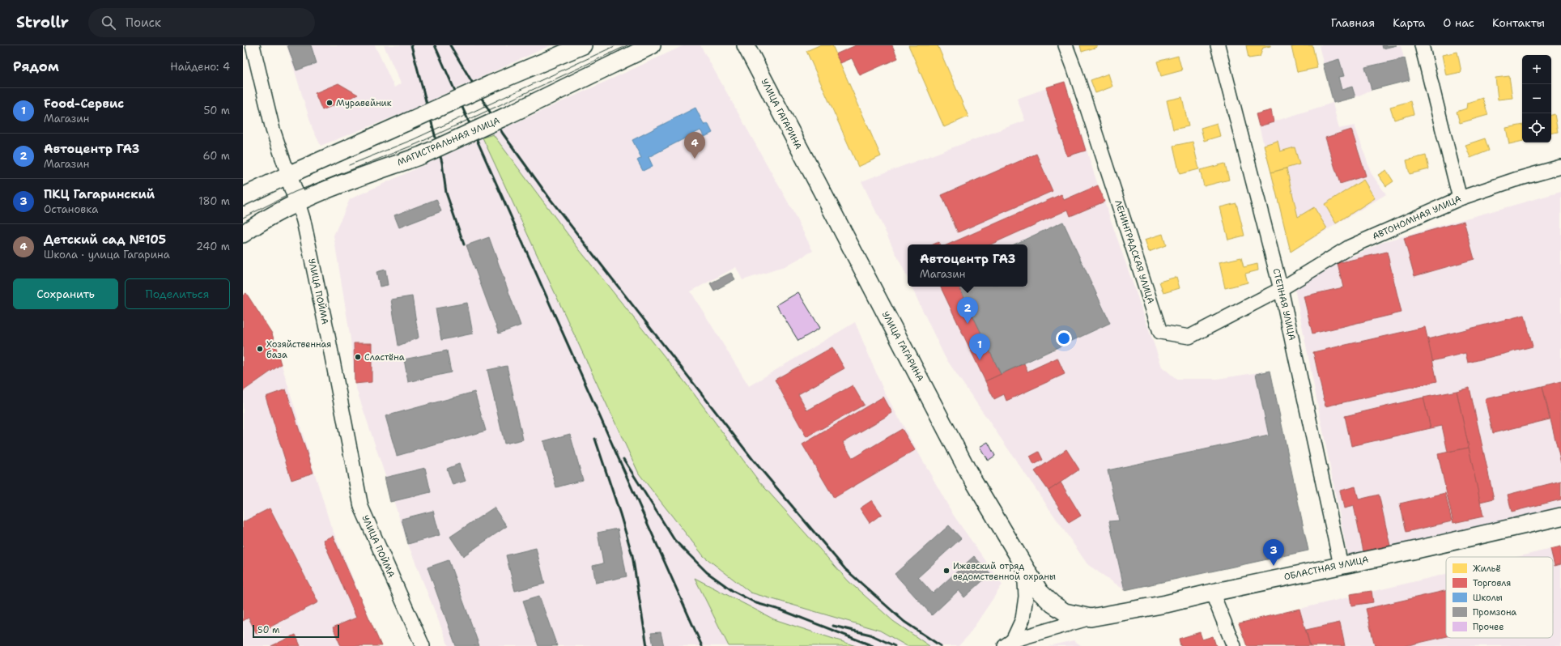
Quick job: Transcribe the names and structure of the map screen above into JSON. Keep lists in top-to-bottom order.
{
  "streets": {
    "main road": [
      "УЛИЦА ГАГАРИНА",
      "МАГИСТРАЛЬНАЯ УЛИЦА",
      "УЛИЦА ПОЙМА",
      "ОБЛАСТНАЯ УЛИЦА"
    ],
    "street": ["АВТОНОМНАЯ УЛИЦА", "ЛЕНИНГРАДСКАЯ УЛИЦА", "СТЕПНАЯ УЛИЦА"]
  },
  "crossings": [
    ["УЛИЦА ГАГАРИНА", "ОБЛАСТНАЯ УЛИЦА"],
    ["МАГИСТРАЛЬНАЯ УЛИЦА", "УЛИЦА ПОЙМА"],
    ["АВТОНОМНАЯ УЛИЦА", "ЛЕНИНГРАДСКАЯ УЛИЦА"],
    ["АВТОНОМНАЯ УЛИЦА", "СТЕПНАЯ УЛИЦА"],
    ["ЛЕНИНГРАДСКАЯ УЛИЦА", "СТЕПНАЯ УЛИЦА"],
    ["СТЕПНАЯ УЛИЦА", "ОБЛАСТНАЯ УЛИЦА"]
  ],
  "places": [
    "Муравейник",
    "Хозяйственная база",
    "Сластёна",
    "Ижевский отряд ведомственной охраны"
  ],
  "legend": [
    "Жильё",
    "Торговля",
    "Школы",
    "Промзона",
    "Прочее"
  ],
  "scale_bar": "50 m",
  "page": {
    "header": "Strollr",
    "search": "Поиск",
    "nav": [
      "Главная",
      "Карта",
      "О нас",
      "Контакты"
    ],
    "heading": ["Рядом", "Найдено: 4"],
    "map_buttons": ["+", "−"],
    "list": [
      {
        "mark": "1",
        "name": "Food-Сервис",
        "note": "Магазин",
        "value": "50 m"
      },
      {
        "mark": "2",
        "name": "Автоцентр ГАЗ",
        "note": "Магазин",
        "value": "60 m"
      },
      {
        "mark": "3",
        "name": "ПКЦ Гагаринский",
        "note": "Остановка",
        "value": "180 m"
      },
      {
        "mark": "4",
        "name": "Детский сад №105",
        "note": "Школа · улица Гагарина",
        "value": "240 m"
      }
    ],
    "pins": [
      "4",
      "2",
      "1",
      "3"
    ],
    "popup": ["Автоцентр ГАЗ", "Магазин"],
    "buttons": ["Сохранить", "Поделиться"],
    "scale": "50 m"
  }
}
